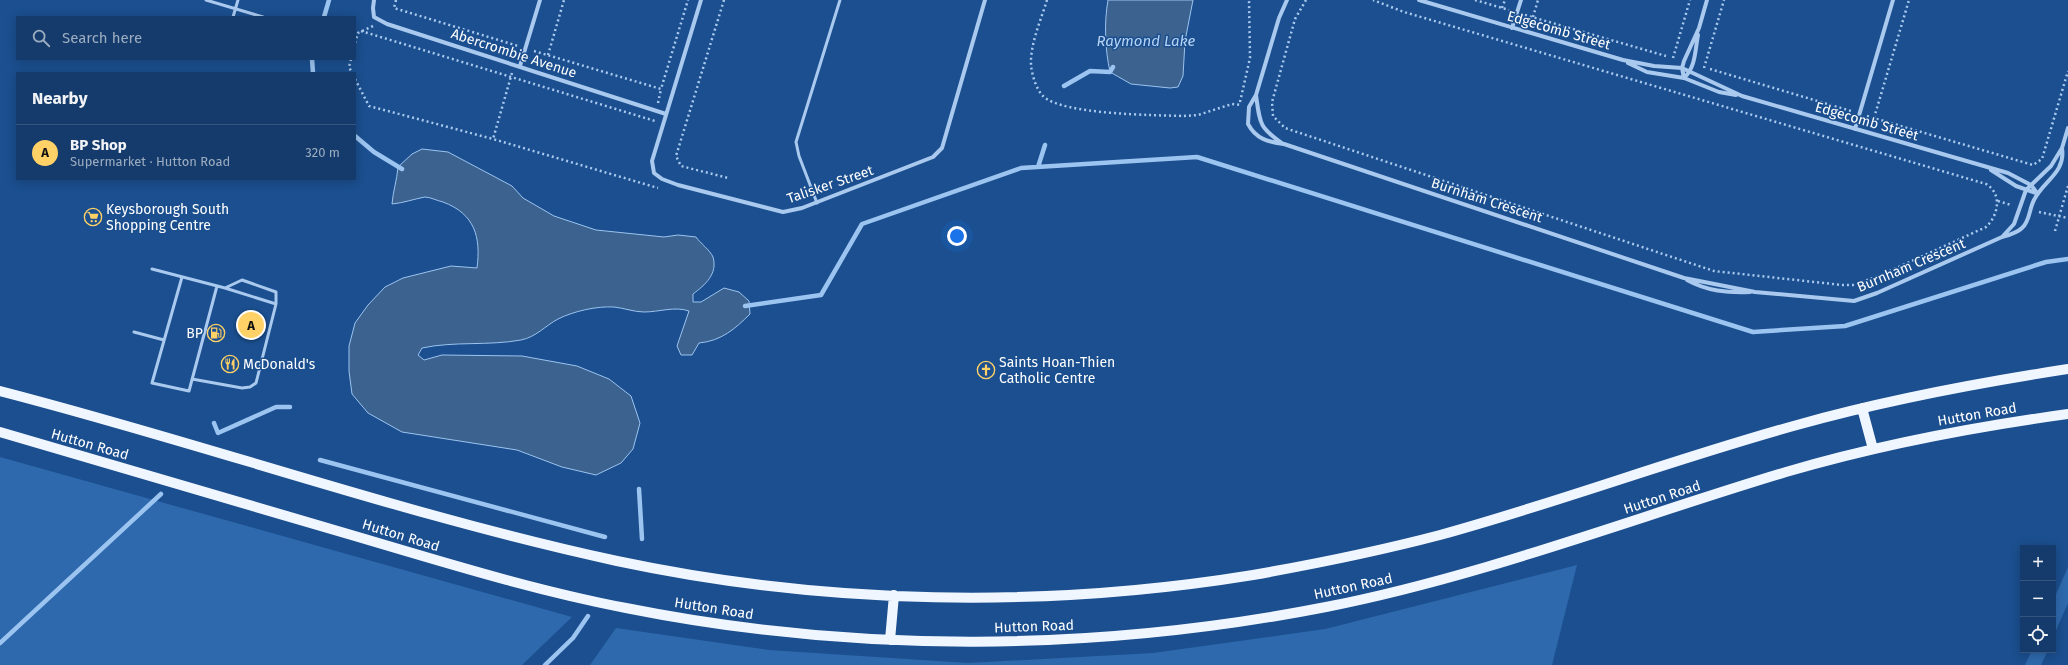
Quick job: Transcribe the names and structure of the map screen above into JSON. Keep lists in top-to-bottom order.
{
  "streets": {
    "main road": ["Hutton Road"],
    "street": [
      "Edgecomb Street",
      "Abercrombie Avenue",
      "Talisker Street",
      "Burnham Crescent"
    ]
  },
  "crossings": [
    ["Edgecomb Street", "Burnham Crescent"],
    ["Abercrombie Avenue", "Talisker Street"]
  ],
  "water": ["Raymond Lake"],
  "places": {
    "supermarket": ["Keysborough South Shopping Centre"],
    "fuel station": ["BP"],
    "restaurant": ["McDonald's"],
    "church": ["Saints Hoan-Thien Catholic Centre"]
  },
  "page": {
    "search": "Search here",
    "heading": "Nearby",
    "list": [
      {
        "mark": "A",
        "name": "BP Shop",
        "note": "Supermarket · Hutton Road",
        "value": "320 m"
      }
    ],
    "pins": "A",
    "map_buttons": ["+", "−"]
  }
}
